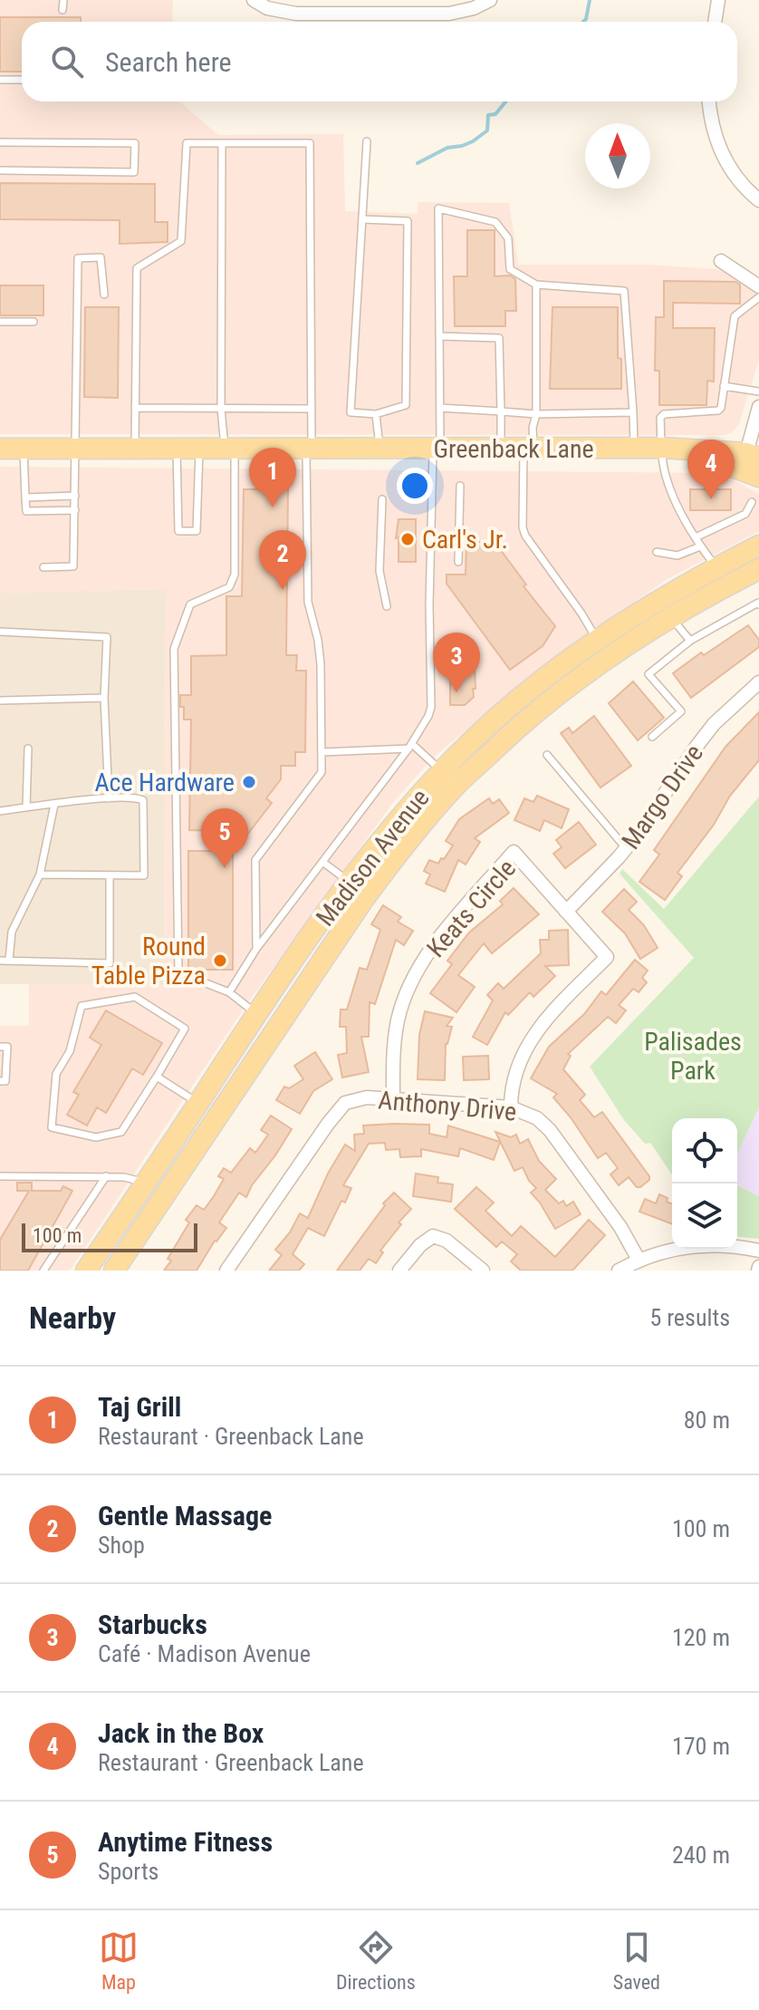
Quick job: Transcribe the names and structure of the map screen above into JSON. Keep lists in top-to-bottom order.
{
  "streets": {
    "main road": ["Greenback Lane", "Madison Avenue"],
    "street": ["Margo Drive", "Keats Circle", "Anthony Drive"]
  },
  "crossings": [
    ["Margo Drive", "Keats Circle"],
    ["Keats Circle", "Anthony Drive"]
  ],
  "parks": ["Palisades Park"],
  "places": ["Carl's Jr.", "Ace Hardware", "Round Table Pizza"],
  "scale_bar": "100 m",
  "north": "top",
  "page": {
    "search": "Search here",
    "pins": [
      "4",
      "1",
      "2",
      "3",
      "5"
    ],
    "scale": "100 m",
    "heading": ["Nearby", "5 results"],
    "list": [
      {
        "mark": "1",
        "name": "Taj Grill",
        "note": "Restaurant · Greenback Lane",
        "value": "80 m"
      },
      {
        "mark": "2",
        "name": "Gentle Massage",
        "note": "Shop",
        "value": "100 m"
      },
      {
        "mark": "3",
        "name": "Starbucks",
        "note": "Café · Madison Avenue",
        "value": "120 m"
      },
      {
        "mark": "4",
        "name": "Jack in the Box",
        "note": "Restaurant · Greenback Lane",
        "value": "170 m"
      },
      {
        "mark": "5",
        "name": "Anytime Fitness",
        "note": "Sports",
        "value": "240 m"
      }
    ],
    "nav": ["Map", "Directions", "Saved"]
  }
}
